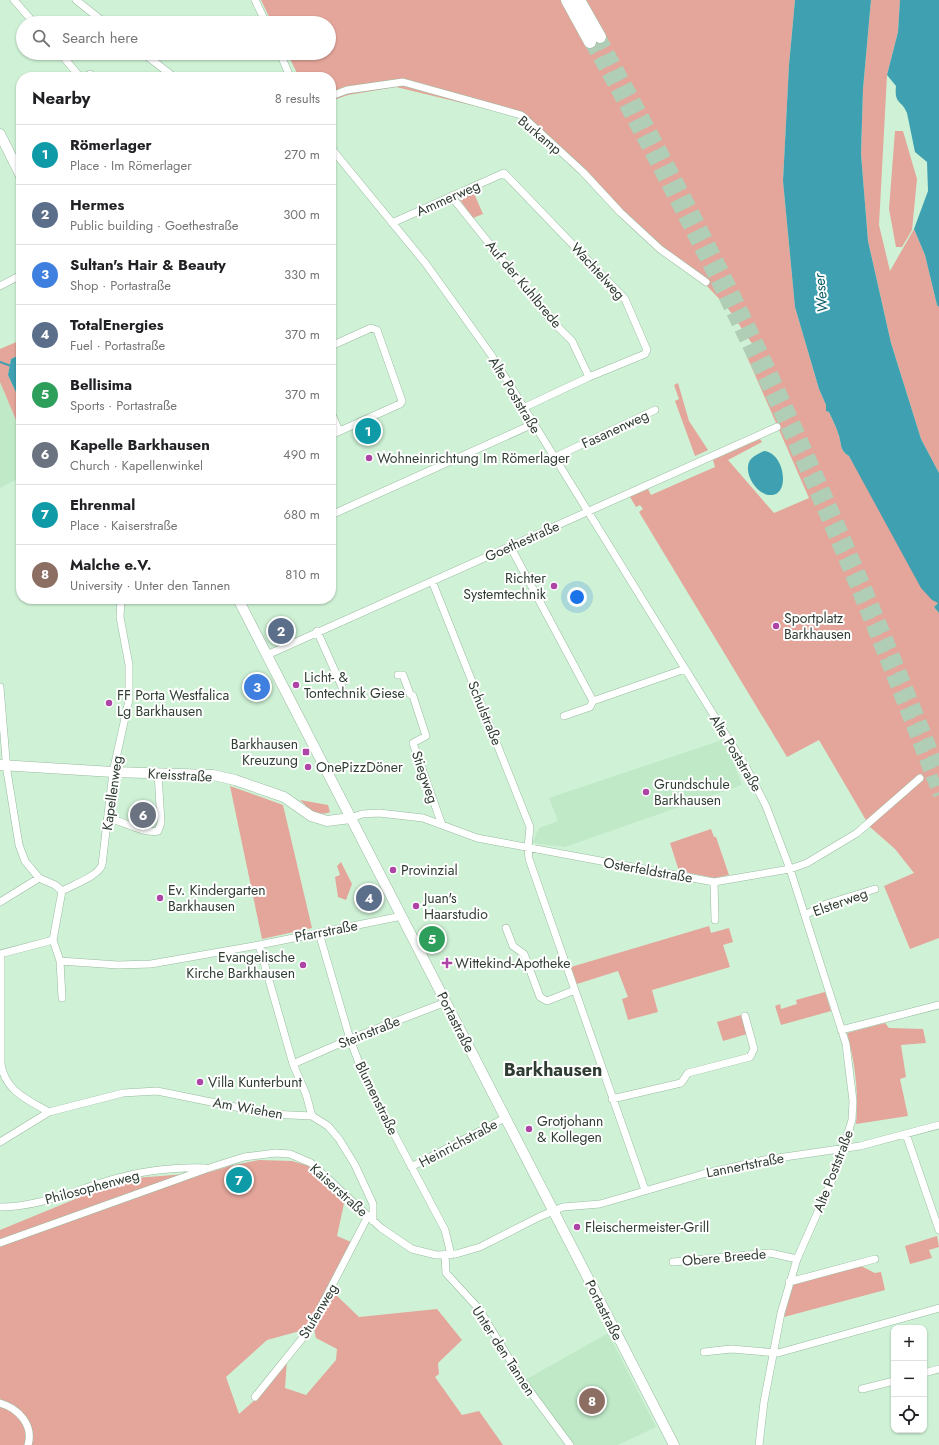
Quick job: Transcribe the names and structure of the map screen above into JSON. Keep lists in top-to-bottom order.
{
  "streets": {
    "main road": ["Kreisstraße", "Portastraße"],
    "street": [
      "Burkamp",
      "Ammerweg",
      "Wachtelweg",
      "Auf der Kuhlbrede",
      "Alte Poststraße",
      "Fasanenweg",
      "Goethestraße",
      "Schulstraße",
      "Stiegweg",
      "Kapellenweg",
      "Osterfeldstraße",
      "Elsterweg",
      "Pfarrstraße",
      "Steinstraße",
      "Blumenstraße",
      "Am Wiehen",
      "Heinrichstraße",
      "Lannertstraße",
      "Philosophenweg",
      "Kaiserstraße",
      "Obere Breede",
      "Stufenweg",
      "Unter den Tannen"
    ]
  },
  "crossings": [
    ["Ammerweg", "Wachtelweg"],
    ["Ammerweg", "Auf der Kuhlbrede"],
    ["Ammerweg", "Alte Poststraße"],
    ["Wachtelweg", "Auf der Kuhlbrede"],
    ["Wachtelweg", "Alte Poststraße"],
    ["Alte Poststraße", "Fasanenweg"],
    ["Alte Poststraße", "Goethestraße"],
    ["Alte Poststraße", "Osterfeldstraße"],
    ["Alte Poststraße", "Elsterweg"],
    ["Alte Poststraße", "Lannertstraße"],
    ["Alte Poststraße", "Obere Breede"],
    ["Goethestraße", "Schulstraße"],
    ["Goethestraße", "Portastraße"],
    ["Schulstraße", "Osterfeldstraße"],
    ["Schulstraße", "Lannertstraße"],
    ["Kreisstraße", "Kapellenweg"],
    ["Kreisstraße", "Osterfeldstraße"],
    ["Kreisstraße", "Portastraße"],
    ["Stiegweg", "Osterfeldstraße"],
    ["Osterfeldstraße", "Portastraße"],
    ["Pfarrstraße", "Portastraße"],
    ["Pfarrstraße", "Blumenstraße"],
    ["Portastraße", "Steinstraße"],
    ["Portastraße", "Heinrichstraße"],
    ["Portastraße", "Lannertstraße"],
    ["Portastraße", "Kaiserstraße"],
    ["Steinstraße", "Blumenstraße"],
    ["Blumenstraße", "Heinrichstraße"],
    ["Blumenstraße", "Kaiserstraße"],
    ["Blumenstraße", "Unter den Tannen"],
    ["Lannertstraße", "Kaiserstraße"],
    ["Philosophenweg", "Kaiserstraße"],
    ["Kaiserstraße", "Stufenweg"],
    ["Kaiserstraße", "Unter den Tannen"]
  ],
  "districts": ["Barkhausen"],
  "water": ["Weser"],
  "places": {
    "other": [
      "Wohneinrichtung Im Römerlager",
      "Richter Systemtechnik",
      "Sportplatz Barkhausen",
      "Licht- & Tontechnik Giese",
      "FF Porta Westfalica Lg Barkhausen",
      "OnePizzDöner",
      "Grundschule Barkhausen",
      "Provinzial",
      "Ev. Kindergarten Barkhausen",
      "Juan's Haarstudio",
      "Evangelische Kirche Barkhausen",
      "Villa Kunterbunt",
      "Grotjohann & Kollegen",
      "Fleischermeister-Grill"
    ],
    "transit": ["Barkhausen Kreuzung"],
    "health": ["Wittekind-Apotheke"]
  },
  "page": {
    "search": "Search here",
    "heading": ["Nearby", "8 results"],
    "list": [
      {
        "mark": "1",
        "name": "Römerlager",
        "note": "Place · Im Römerlager",
        "value": "270 m"
      },
      {
        "mark": "2",
        "name": "Hermes",
        "note": "Public building · Goethestraße",
        "value": "300 m"
      },
      {
        "mark": "3",
        "name": "Sultan's Hair & Beauty",
        "note": "Shop · Portastraße",
        "value": "330 m"
      },
      {
        "mark": "4",
        "name": "TotalEnergies",
        "note": "Fuel · Portastraße",
        "value": "370 m"
      },
      {
        "mark": "5",
        "name": "Bellisima",
        "note": "Sports · Portastraße",
        "value": "370 m"
      },
      {
        "mark": "6",
        "name": "Kapelle Barkhausen",
        "note": "Church · Kapellenwinkel",
        "value": "490 m"
      },
      {
        "mark": "7",
        "name": "Ehrenmal",
        "note": "Place · Kaiserstraße",
        "value": "680 m"
      },
      {
        "mark": "8",
        "name": "Malche e.V.",
        "note": "University · Unter den Tannen",
        "value": "810 m"
      }
    ],
    "pins": [
      "1",
      "2",
      "3",
      "6",
      "4",
      "5",
      "7",
      "8"
    ],
    "map_buttons": ["+", "−"]
  }
}
